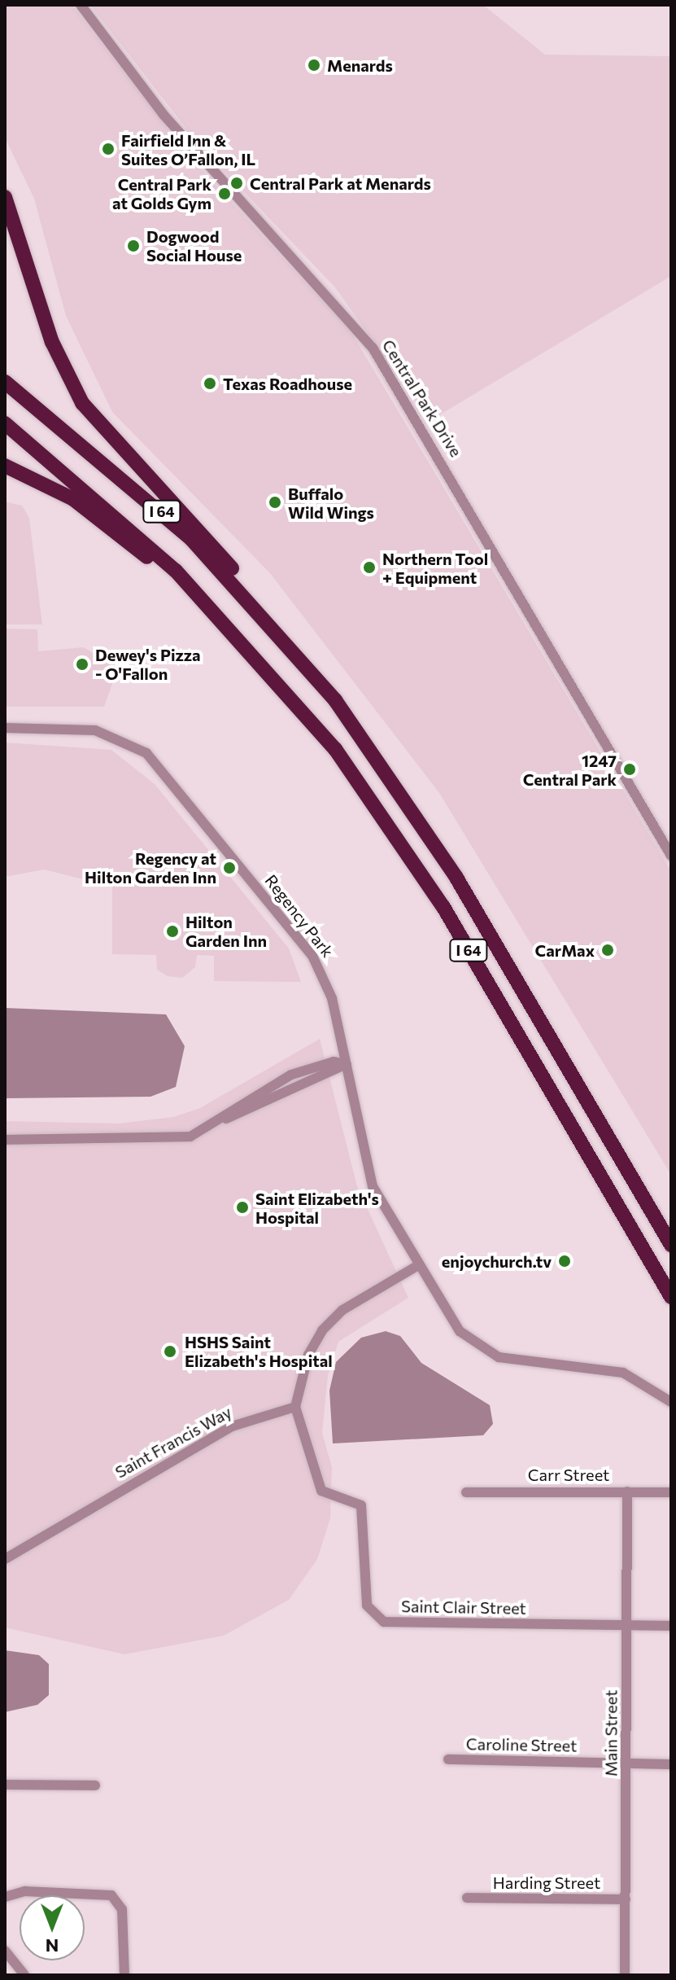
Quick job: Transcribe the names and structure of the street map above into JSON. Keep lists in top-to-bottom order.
{
  "streets": {
    "highway": ["I 64"],
    "street": [
      "Central Park Drive",
      "Regency Park",
      "Saint Francis Way",
      "Carr Street",
      "Saint Clair Street",
      "Main Street",
      "Caroline Street",
      "Harding Street"
    ]
  },
  "crossings": [
    ["Saint Francis Way", "Saint Clair Street"],
    ["Carr Street", "Main Street"],
    ["Saint Clair Street", "Main Street"],
    ["Main Street", "Caroline Street"],
    ["Main Street", "Harding Street"]
  ],
  "places": [
    "Menards",
    "Fairfield Inn & Suites O’Fallon, IL",
    "Central Park at Menards",
    "Central Park at Golds Gym",
    "Dogwood Social House",
    "Texas Roadhouse",
    "Buffalo Wild Wings",
    "Northern Tool + Equipment",
    "Dewey's Pizza - O'Fallon",
    "1247 Central Park",
    "Regency at Hilton Garden Inn",
    "Hilton Garden Inn",
    "CarMax",
    "Saint Elizabeth's Hospital",
    "enjoychurch.tv",
    "HSHS Saint Elizabeth's Hospital"
  ],
  "north": "bottom"
}
